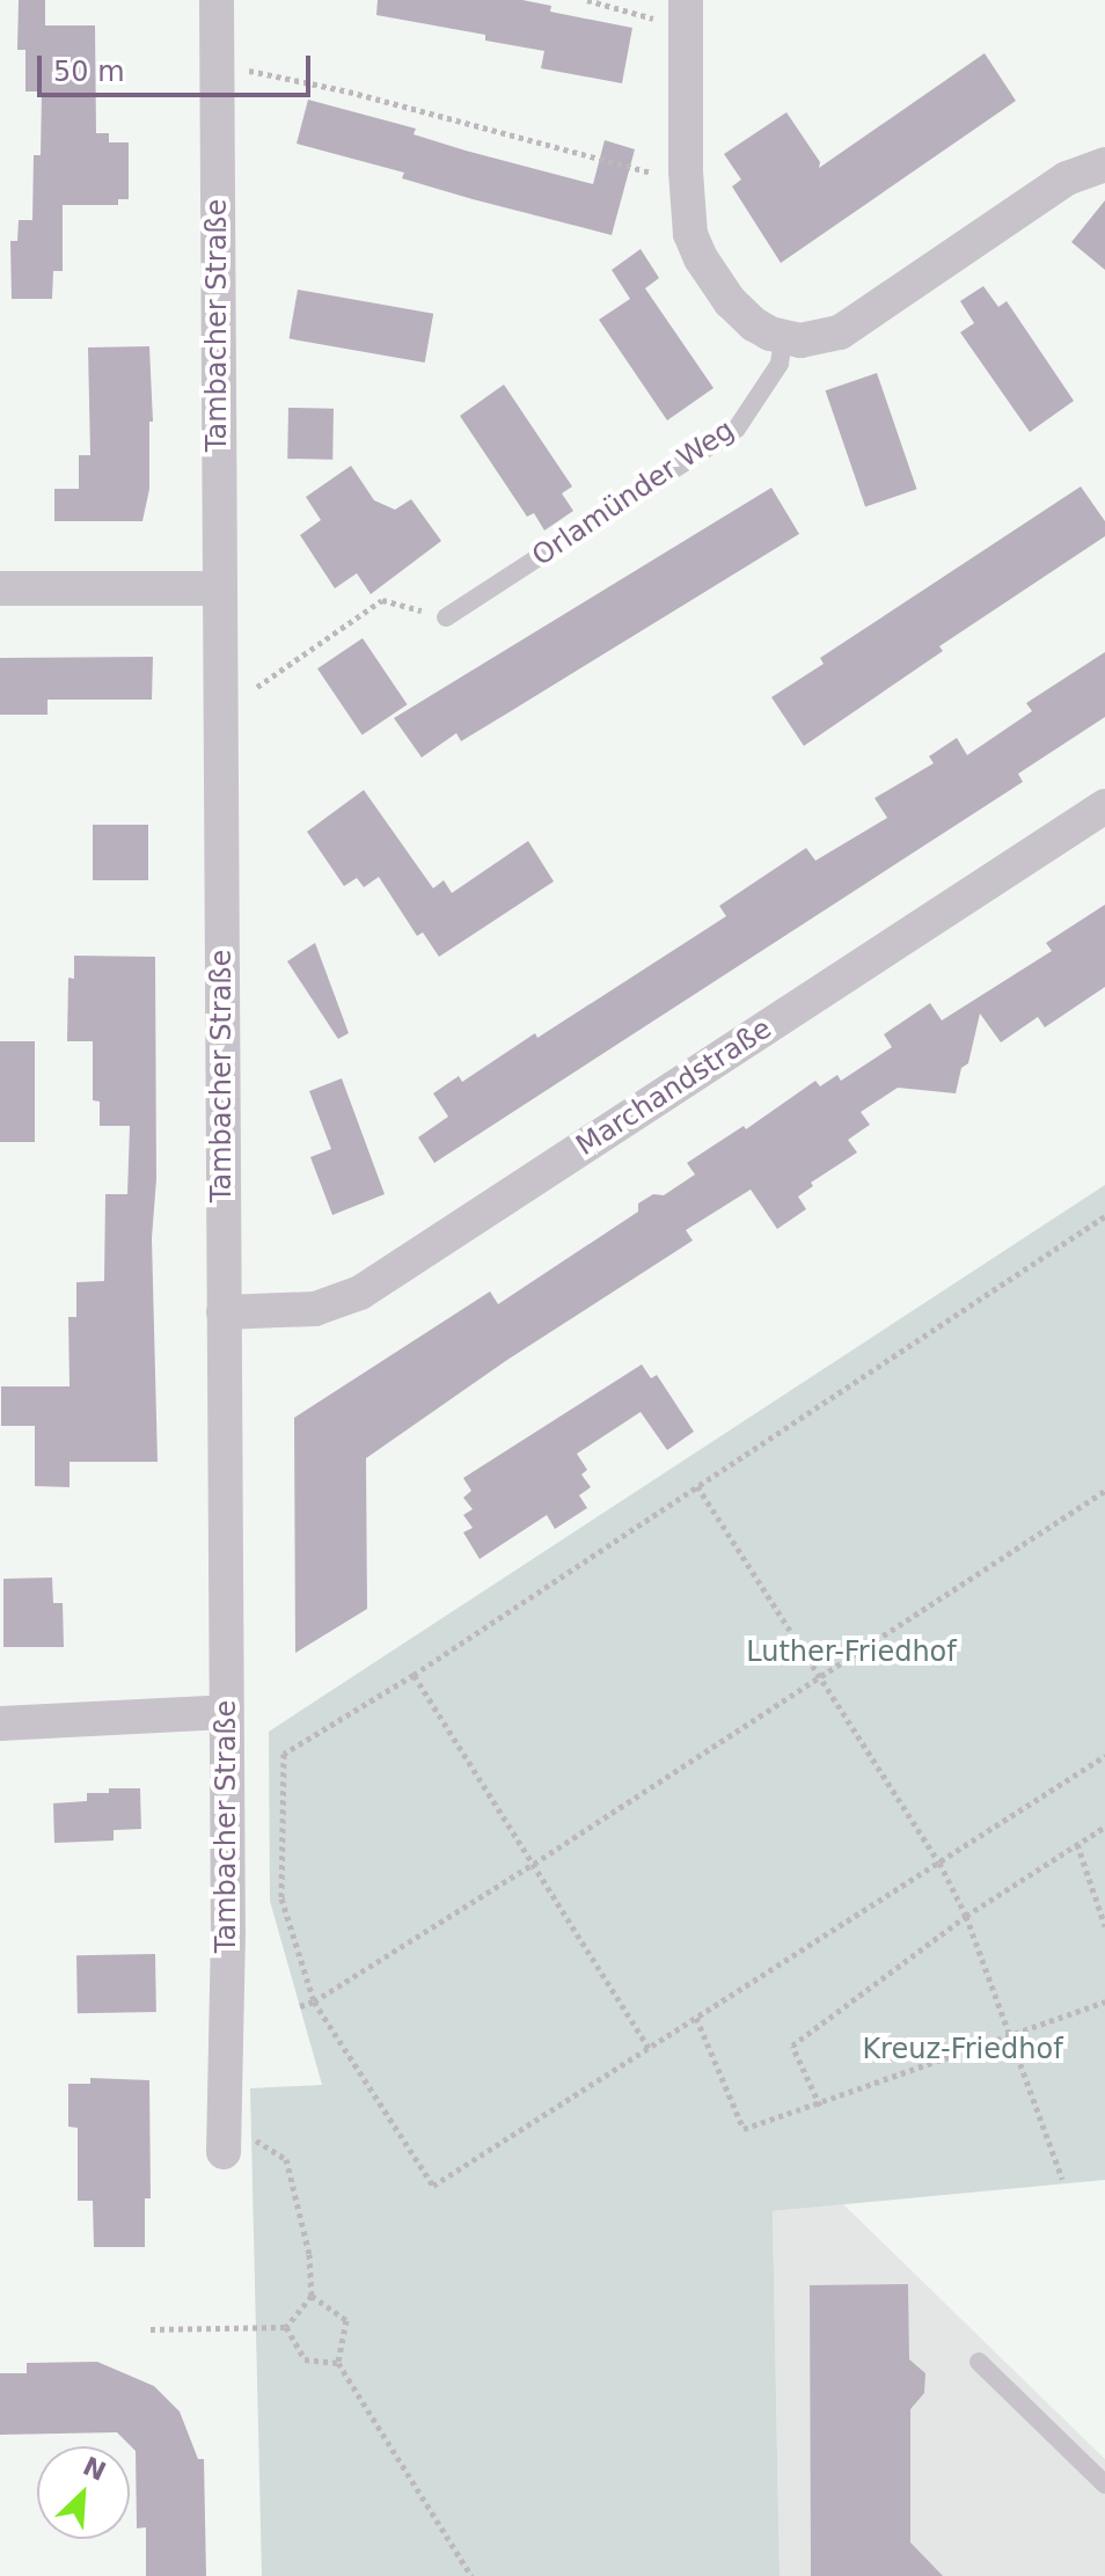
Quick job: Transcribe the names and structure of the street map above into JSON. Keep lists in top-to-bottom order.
{
  "streets": {
    "street": ["Tambacher Straße", "Marchandstraße"],
    "lane": ["Orlamünder Weg"]
  },
  "crossings": [
    ["Tambacher Straße", "Marchandstraße"]
  ],
  "parks": ["Luther-Friedhof", "Kreuz-Friedhof"],
  "scale_bar": "50 m",
  "north": "top right"
}
